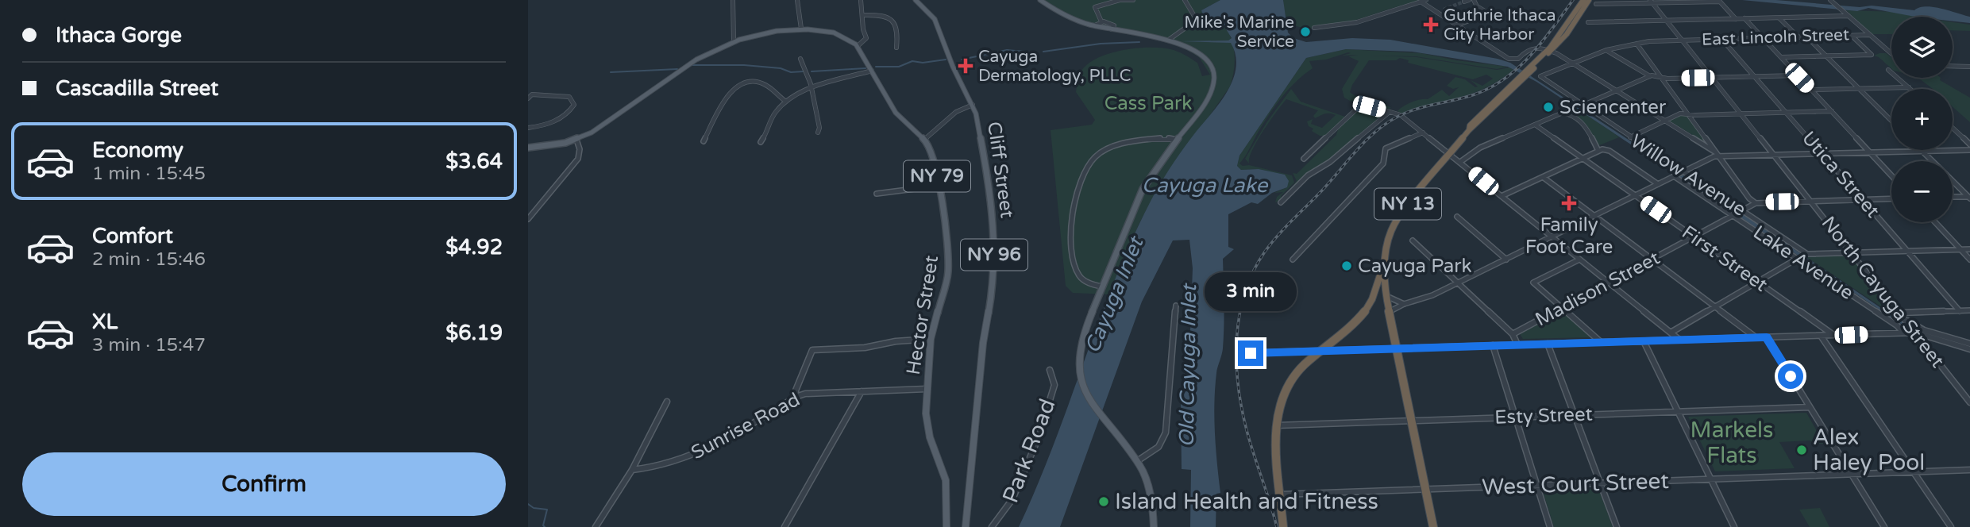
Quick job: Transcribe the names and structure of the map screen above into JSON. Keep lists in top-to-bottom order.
{
  "streets": {
    "highway": ["NY 13"],
    "main road": [
      "Cliff Street",
      "NY 79",
      "NY 96",
      "Hector Street"
    ],
    "street": [
      "East Lincoln Street",
      "Utica Street",
      "Willow Avenue",
      "First Street",
      "Lake Avenue",
      "Madison Street",
      "North Cayuga Street",
      "Esty Street",
      "Sunrise Road",
      "Park Road",
      "West Court Street"
    ]
  },
  "crossings": [
    ["East Lincoln Street", "Utica Street"],
    ["East Lincoln Street", "Willow Avenue"],
    ["East Lincoln Street", "North Cayuga Street"],
    ["Willow Avenue", "Madison Street"],
    ["NY 13", "Esty Street"],
    ["NY 13", "West Court Street"],
    ["First Street", "Madison Street"],
    ["Lake Avenue", "Madison Street"],
    ["Hector Street", "Sunrise Road"]
  ],
  "water": ["Cayuga Lake", "Cayuga Inlet", "Old Cayuga Inlet"],
  "parks": ["Cass Park", "Markels Flats"],
  "places": {
    "health": ["Guthrie Ithaca City Harbor", "Cayuga Dermatology, PLLC", "Family Foot Care"],
    "other": [
      "Mike's Marine Service",
      "Sciencenter",
      "Cayuga Park",
      "Alex Haley Pool",
      "Island Health and Fitness"
    ]
  },
  "page": {
    "banner": ["Ithaca Gorge", "Cascadilla Street"],
    "map_buttons": ["+", "−"],
    "list": [
      {
        "name": "Economy",
        "note": "1 min · 15:45",
        "value": "$3.64"
      },
      {
        "name": "Comfort",
        "note": "2 min · 15:46",
        "value": "$4.92"
      },
      {
        "name": "XL",
        "note": "3 min · 15:47",
        "value": "$6.19"
      }
    ],
    "bubble": "3 min",
    "buttons": "Confirm"
  }
}
